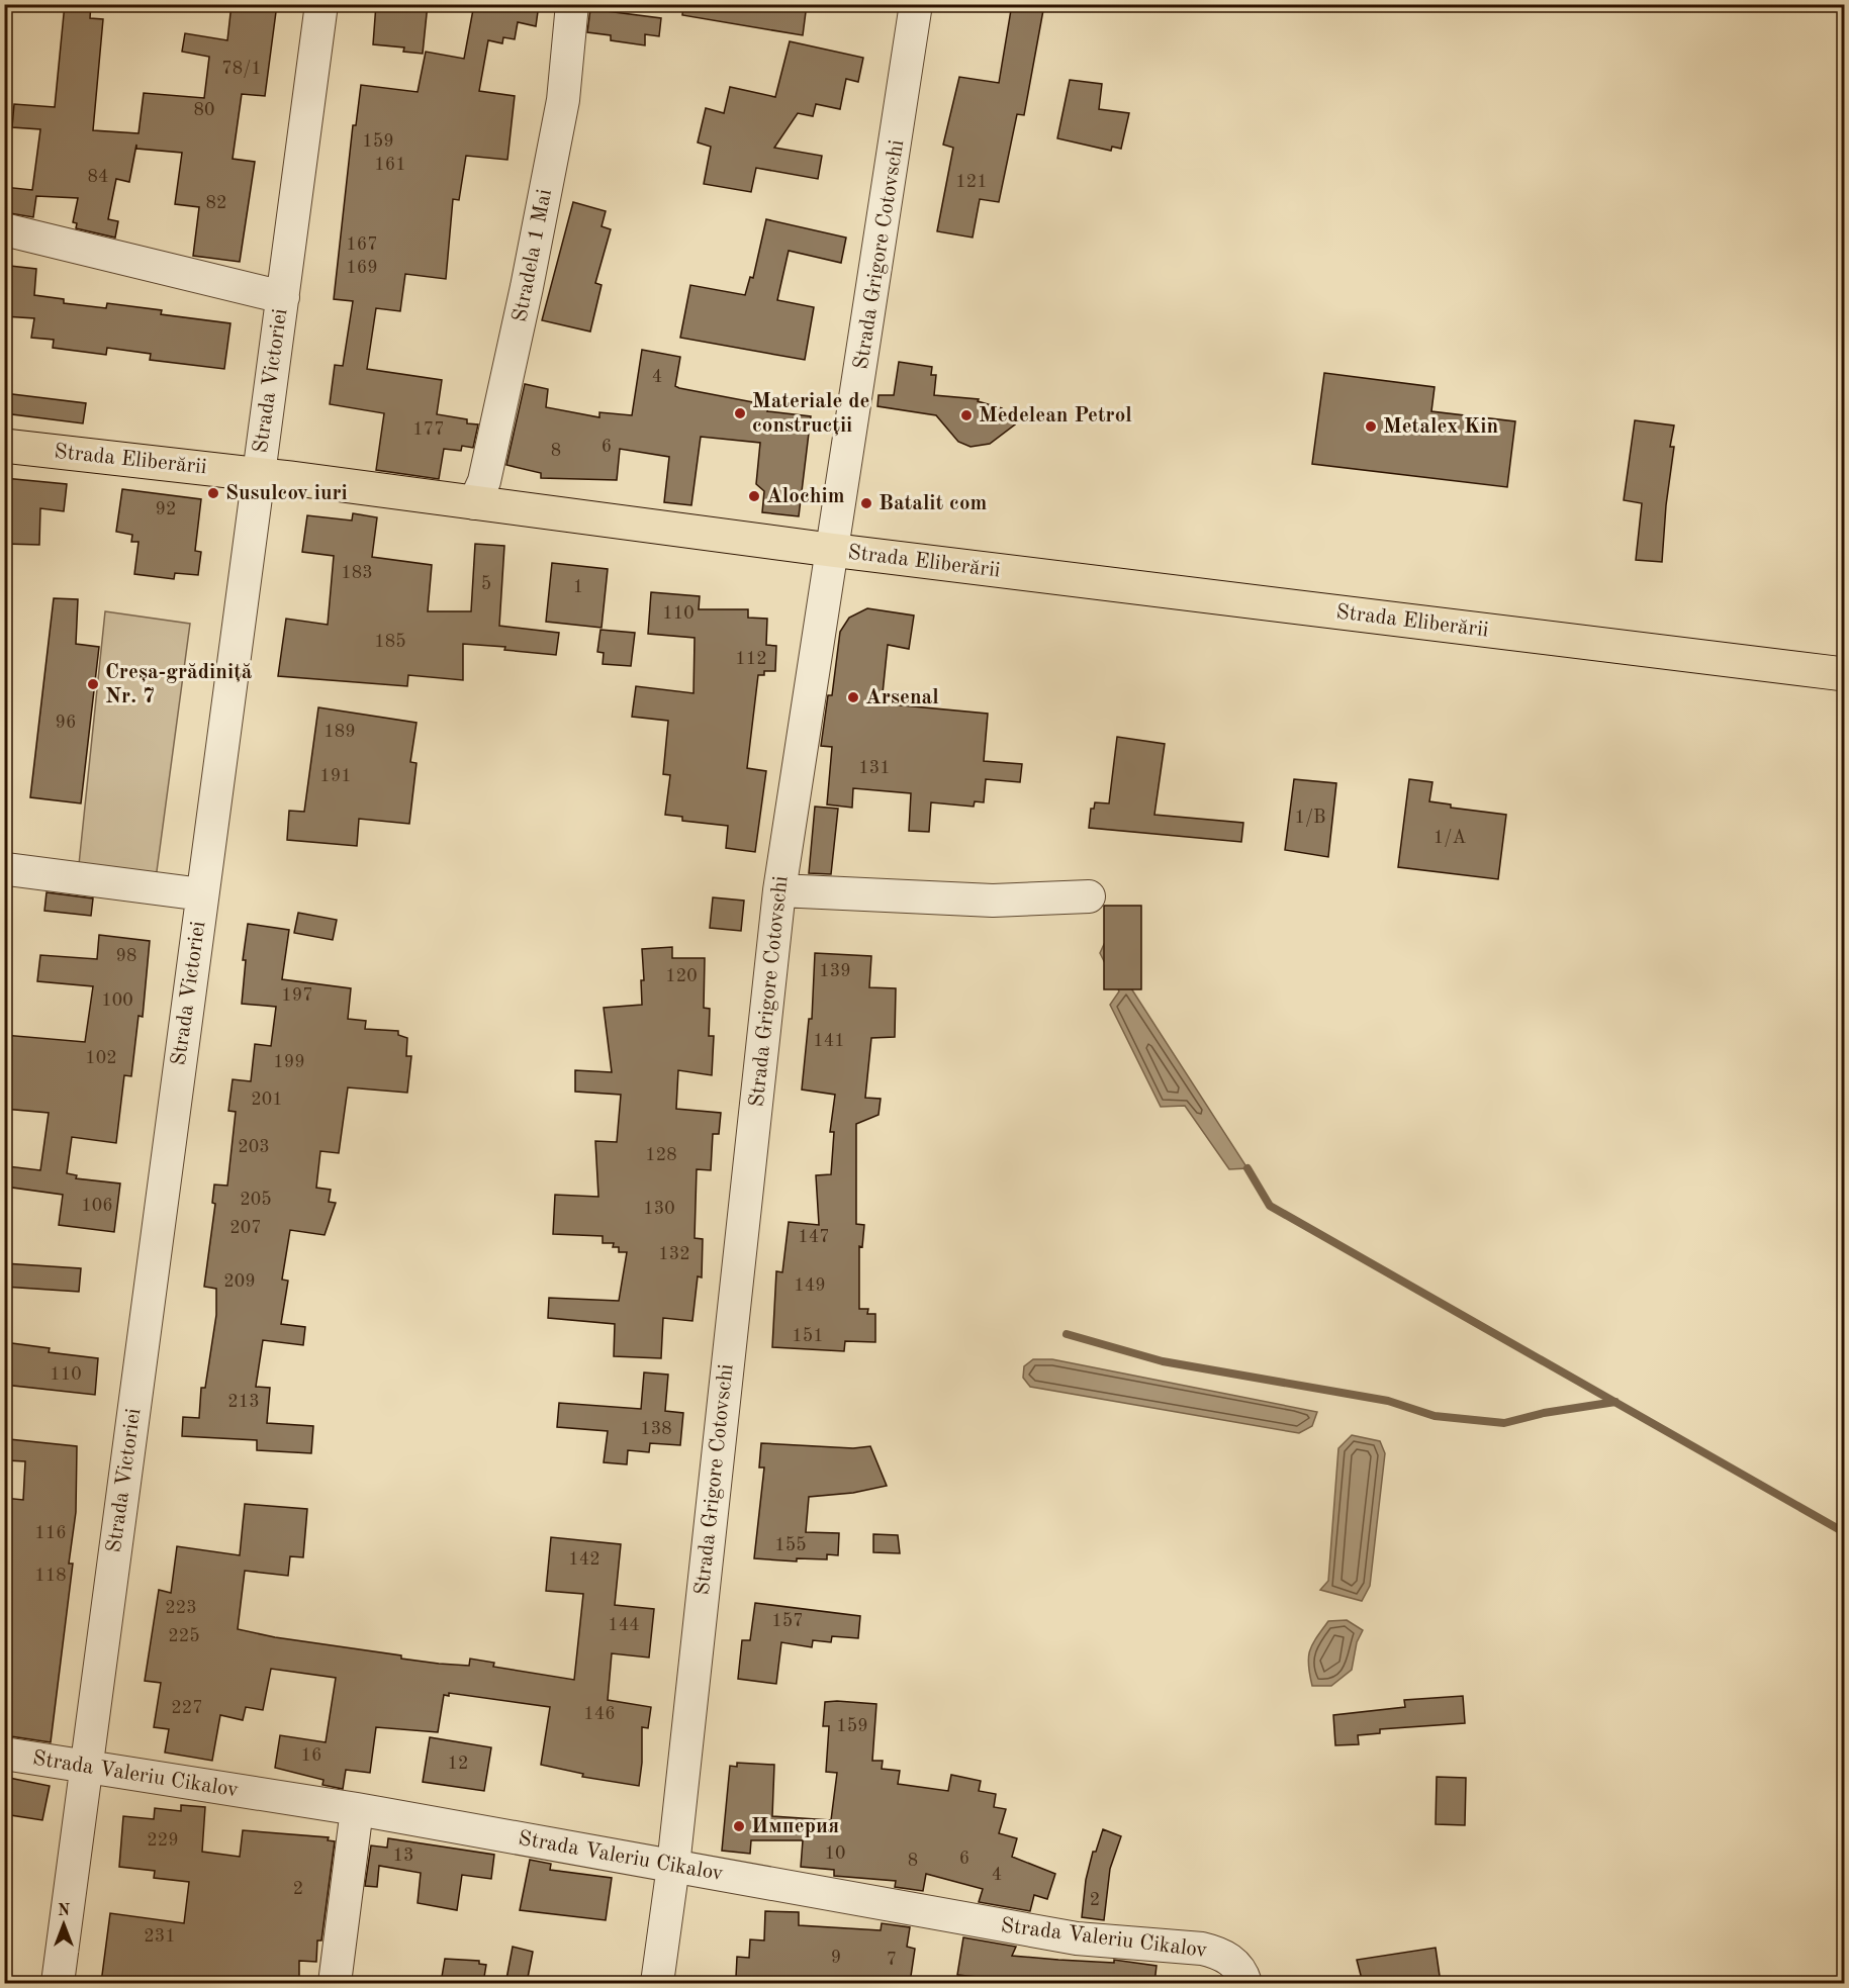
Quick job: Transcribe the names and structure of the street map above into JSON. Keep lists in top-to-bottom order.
{
  "streets": {
    "main road": ["Strada Eliberării"],
    "street": [
      "Strada Grigore Cotovschi",
      "Stradela 1 Mai",
      "Strada Victoriei",
      "Strada Valeriu Cikalov"
    ]
  },
  "crossings": [
    ["Strada Grigore Cotovschi", "Strada Eliberării"],
    ["Strada Grigore Cotovschi", "Strada Valeriu Cikalov"],
    ["Stradela 1 Mai", "Strada Eliberării"],
    ["Strada Victoriei", "Strada Eliberării"],
    ["Strada Victoriei", "Strada Valeriu Cikalov"]
  ],
  "places": [
    "Materiale de construcții",
    "Medelean Petrol",
    "Metalex Kin",
    "Susulcov iuri",
    "Alochim",
    "Batalit com",
    "Creșa-grădiniță Nr. 7",
    "Arsenal",
    "Империя"
  ],
  "house_numbers": [
    "78/1",
    "80",
    "159",
    "161",
    "84",
    "121",
    "82",
    "167",
    "169",
    "4",
    "177",
    "6",
    "8",
    "92",
    "183",
    "5",
    "1",
    "110",
    "185",
    "112",
    "96",
    "189",
    "131",
    "191",
    "1/B",
    "1/A",
    "98",
    "139",
    "120",
    "197",
    "100",
    "141",
    "102",
    "199",
    "201",
    "203",
    "128",
    "205",
    "106",
    "130",
    "207",
    "147",
    "132",
    "209",
    "149",
    "151",
    "110",
    "213",
    "138",
    "116",
    "155",
    "142",
    "118",
    "223",
    "157",
    "144",
    "225",
    "227",
    "146",
    "159",
    "16",
    "12",
    "229",
    "10",
    "13",
    "6",
    "8",
    "4",
    "2",
    "2",
    "231",
    "9",
    "7"
  ],
  "north": "top"
}
